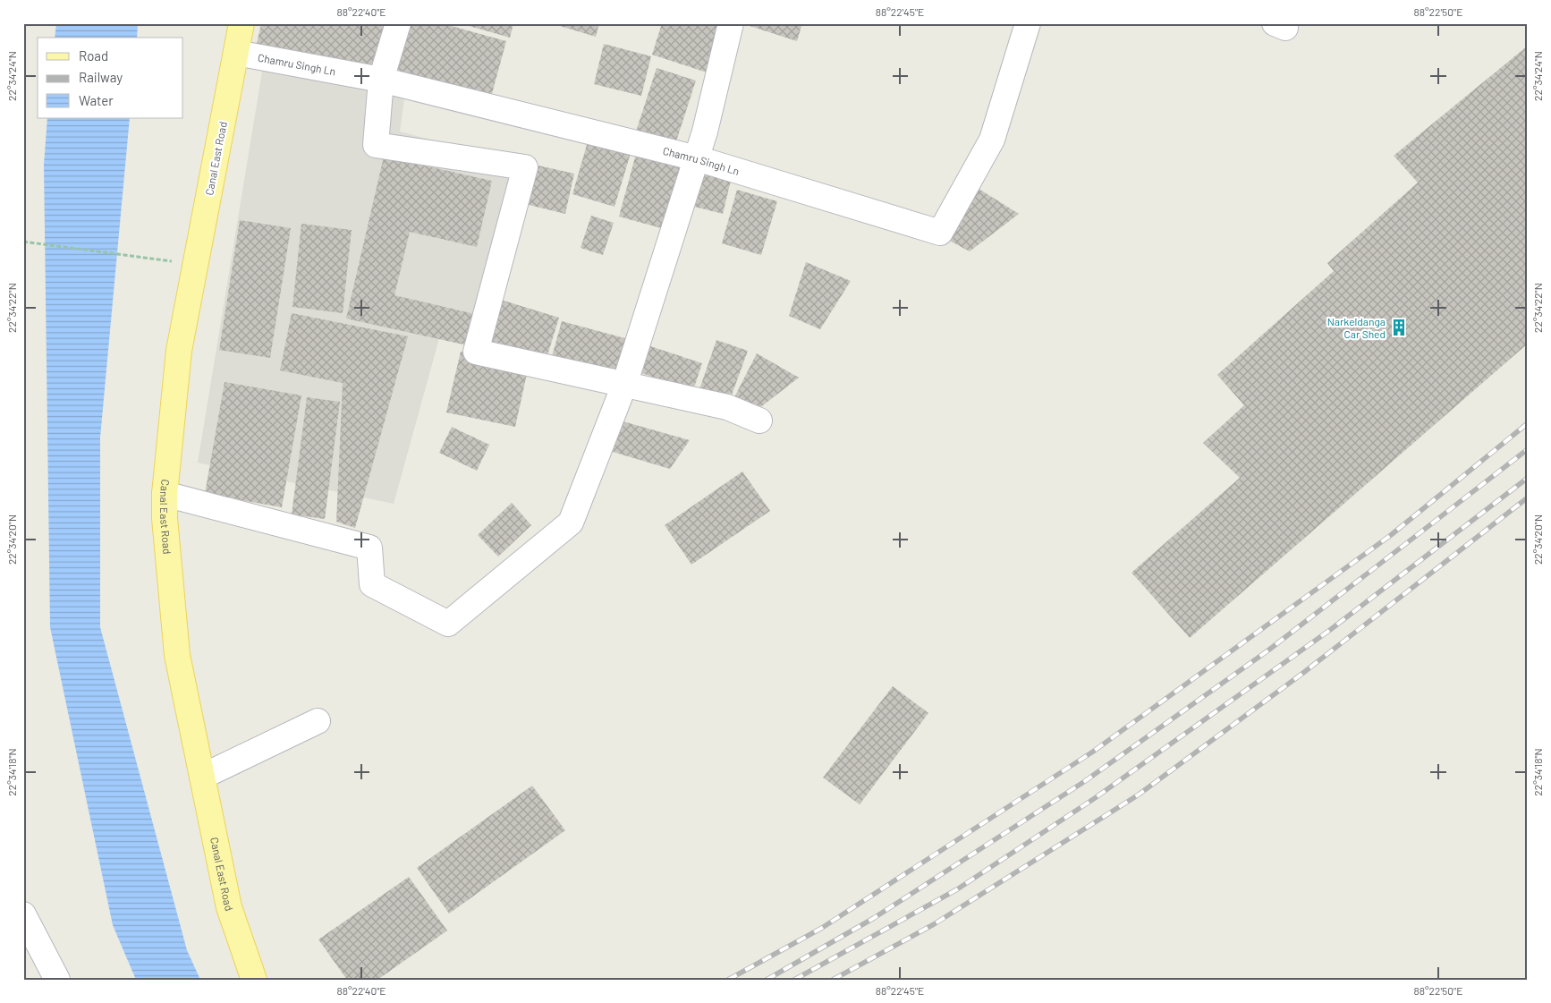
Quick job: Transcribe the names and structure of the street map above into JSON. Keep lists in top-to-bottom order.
{
  "streets": {
    "main road": ["Canal East Road"],
    "street": ["Chamru Singh Ln"]
  },
  "crossings": [
    ["Chamru Singh Ln", "Canal East Road"]
  ],
  "places": {
    "building": ["Narkeldanga Car Shed"]
  },
  "legend": ["Road", "Railway", "Water"],
  "coordinates": [
    "88°22'40\"E",
    "88°22'45\"E",
    "88°22'50\"E",
    "22°34'24\"N",
    "22°34'22\"N",
    "22°34'20\"N",
    "22°34'18\"N"
  ]
}
